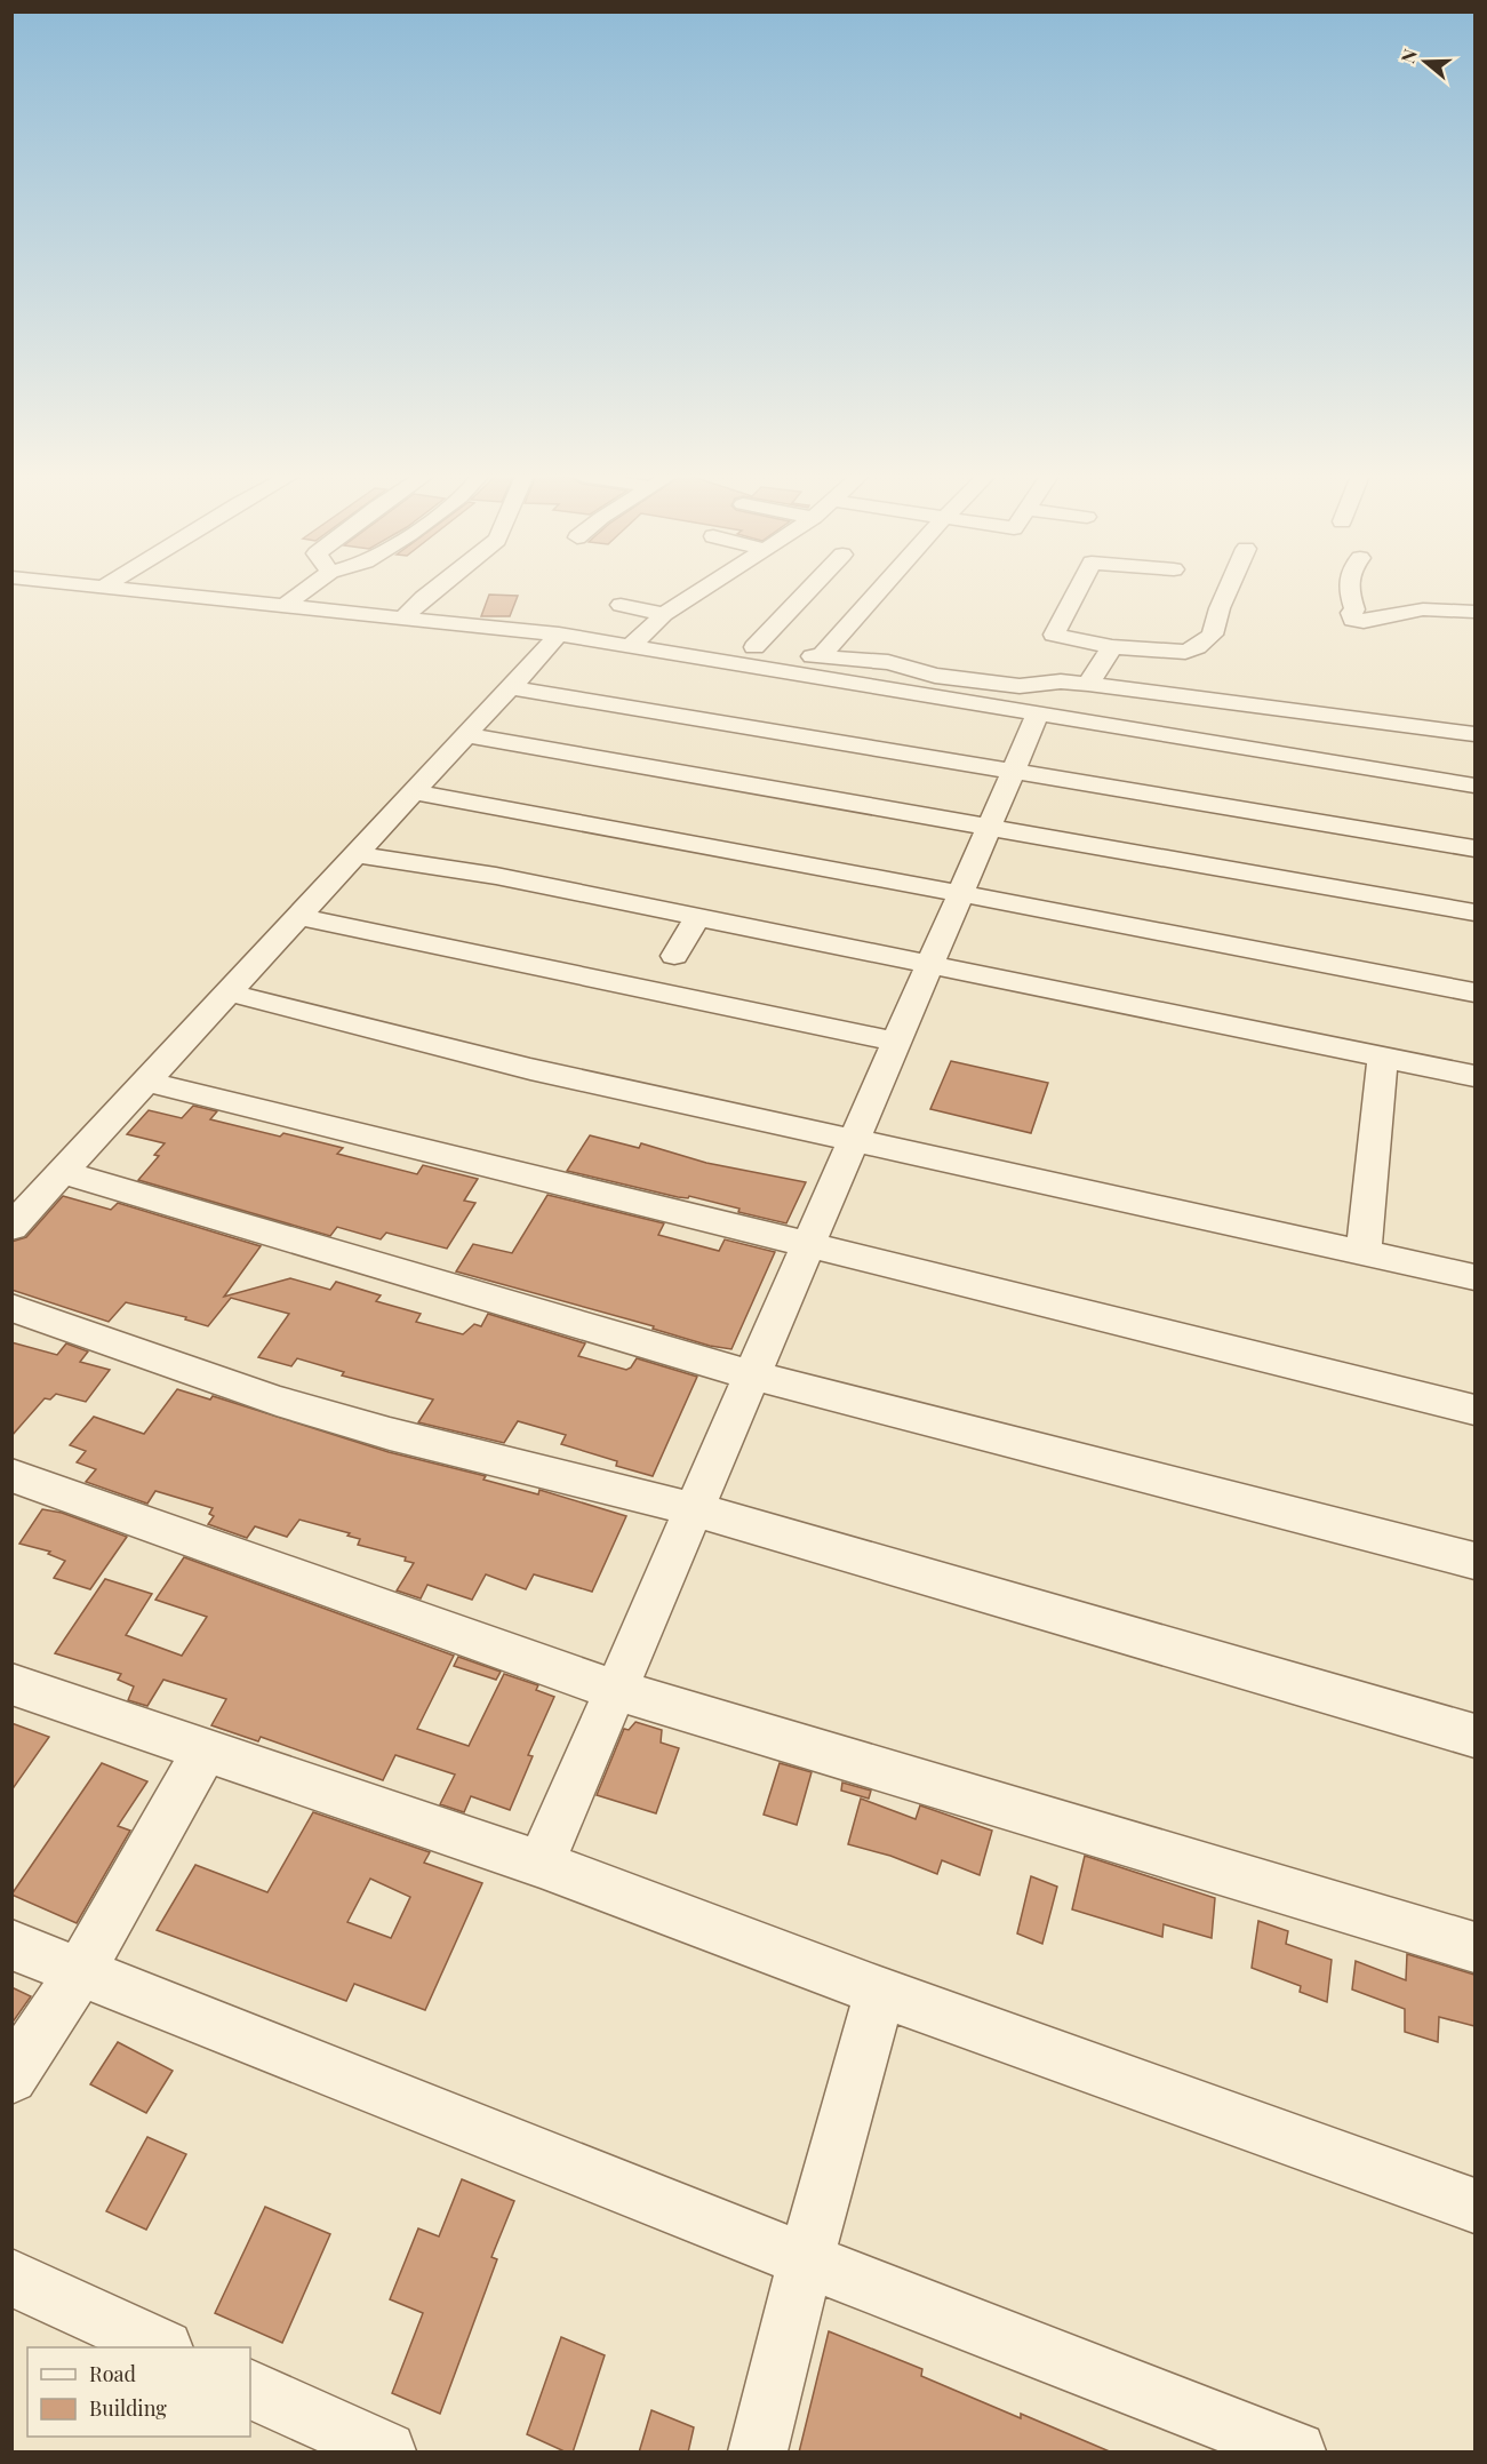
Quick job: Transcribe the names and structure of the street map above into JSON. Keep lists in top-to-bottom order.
{
  "legend": ["Road", "Building"],
  "north": "left"
}
